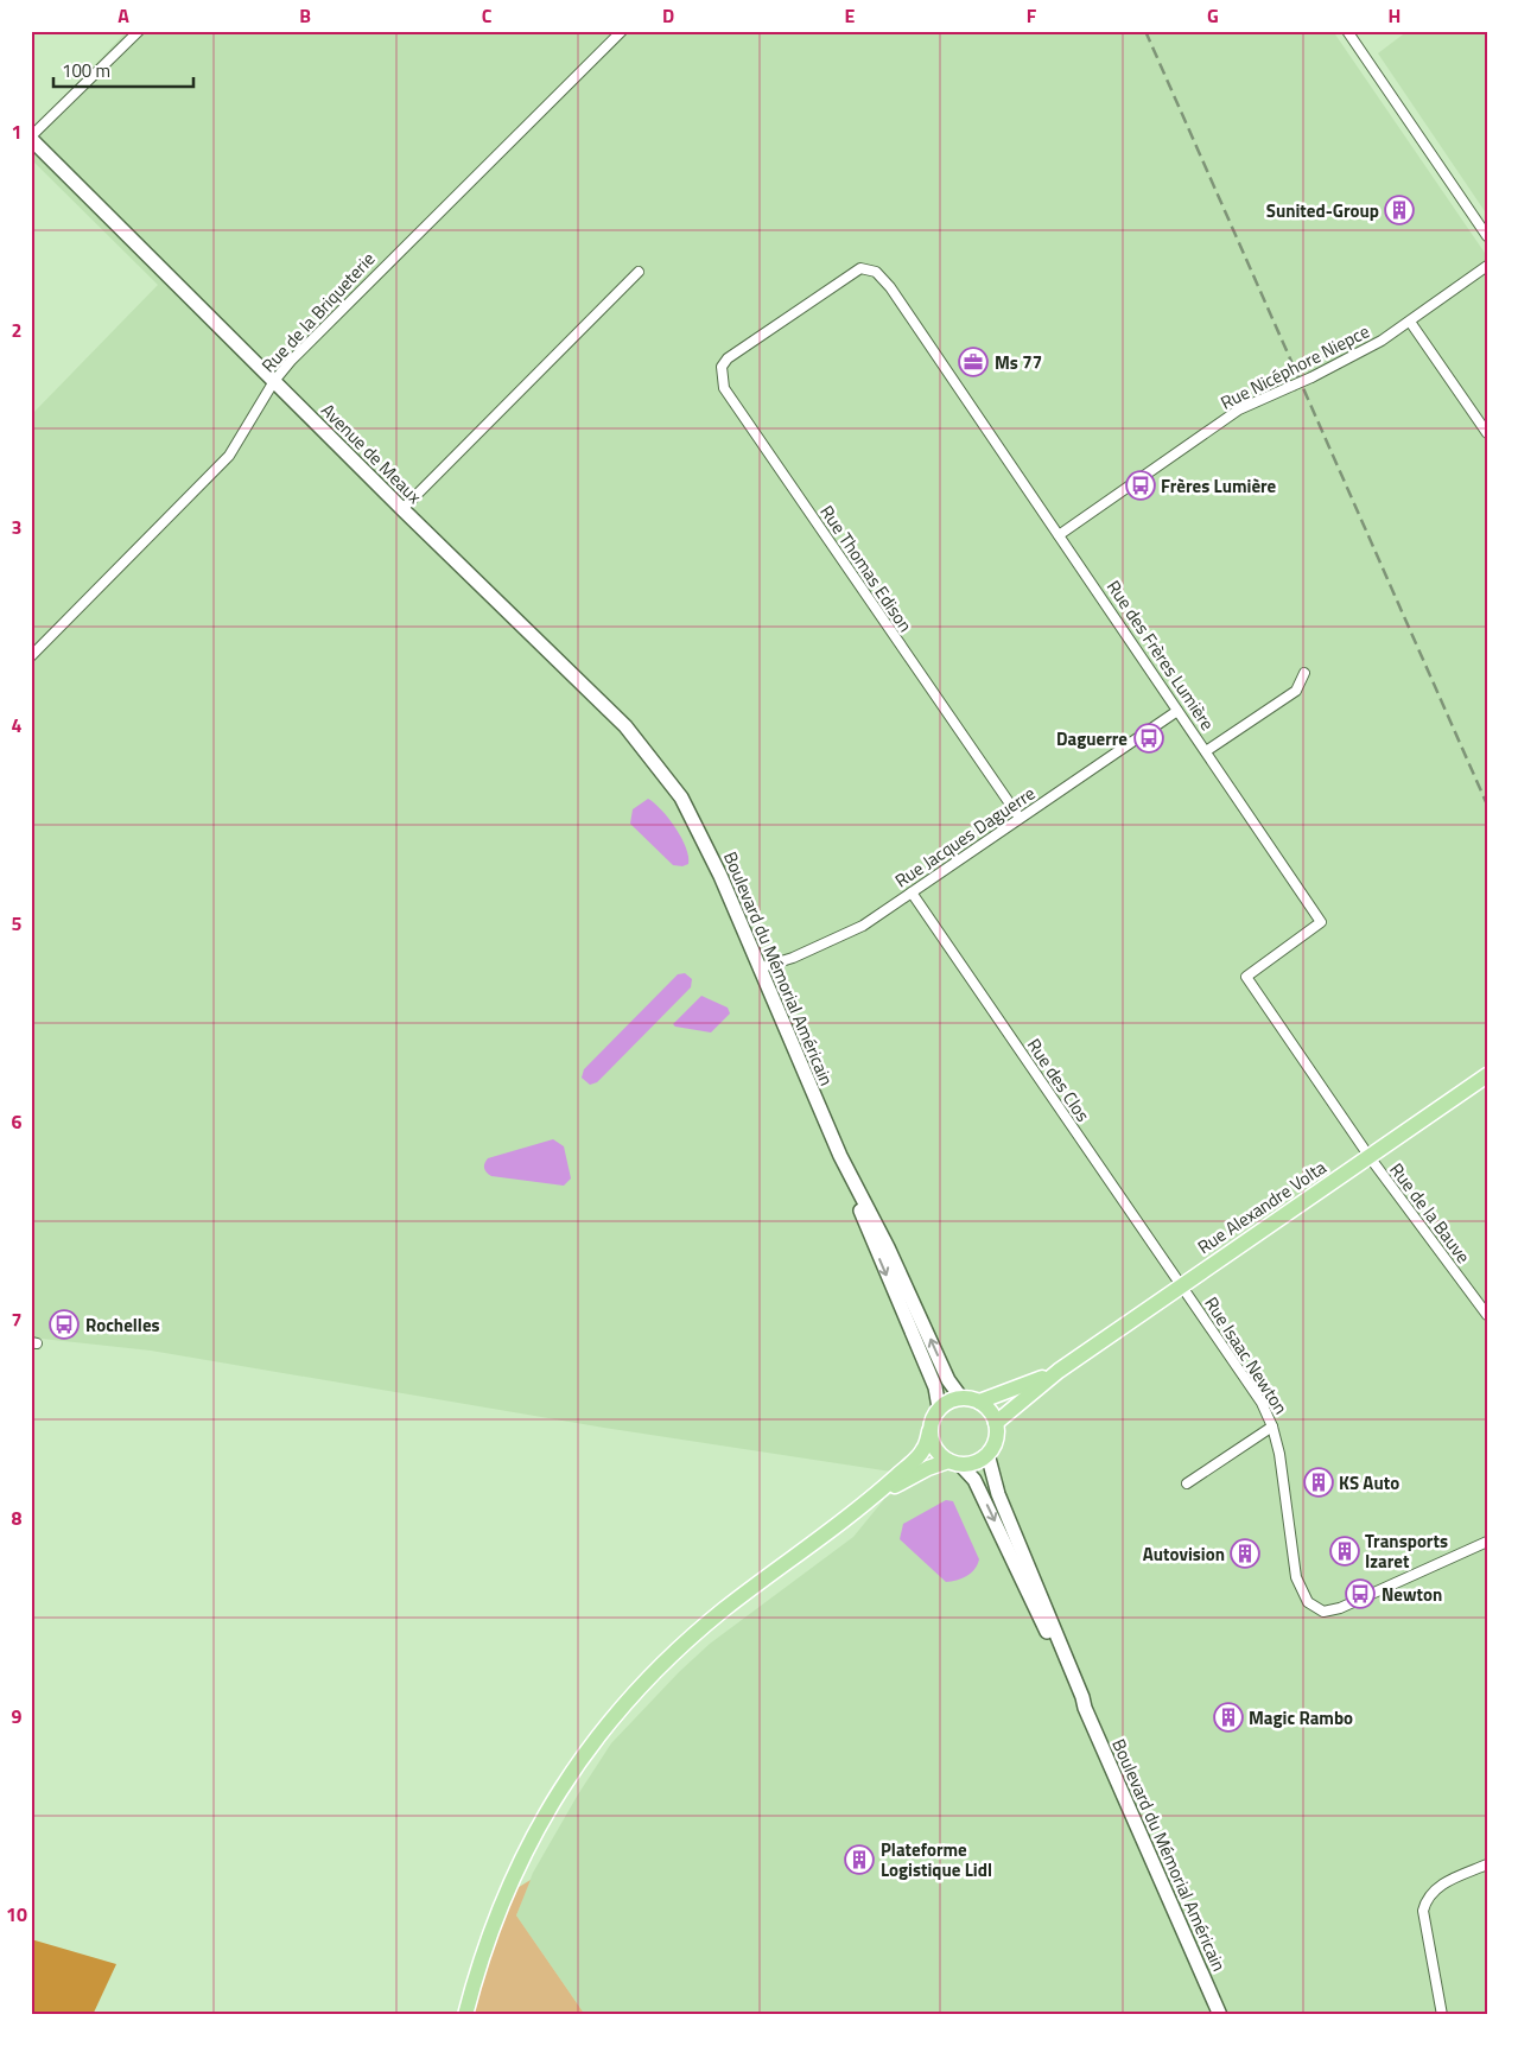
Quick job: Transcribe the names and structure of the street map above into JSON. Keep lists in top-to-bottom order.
{
  "streets": {
    "main road": ["Rue Alexandre Volta"],
    "street": [
      "Rue de la Briqueterie",
      "Rue Nicéphore Niepce",
      "Avenue de Meaux",
      "Rue Thomas Edison",
      "Rue des Frères Lumière",
      "Rue Jacques Daguerre",
      "Boulevard du Mémorial Américain",
      "Rue des Clos",
      "Rue de la Bauve",
      "Rue Isaac Newton"
    ]
  },
  "crossings": [
    ["Rue de la Briqueterie", "Avenue de Meaux"],
    ["Rue Nicéphore Niepce", "Rue des Frères Lumière"],
    ["Avenue de Meaux", "Boulevard du Mémorial Américain"],
    ["Rue Thomas Edison", "Rue des Frères Lumière"],
    ["Rue Thomas Edison", "Rue Jacques Daguerre"],
    ["Rue des Frères Lumière", "Rue Jacques Daguerre"],
    ["Rue des Frères Lumière", "Rue Alexandre Volta"],
    ["Rue des Frères Lumière", "Rue de la Bauve"],
    ["Rue Jacques Daguerre", "Boulevard du Mémorial Américain"],
    ["Rue Jacques Daguerre", "Rue des Clos"],
    ["Boulevard du Mémorial Américain", "Rue Alexandre Volta"],
    ["Rue des Clos", "Rue Alexandre Volta"],
    ["Rue des Clos", "Rue Isaac Newton"],
    ["Rue Alexandre Volta", "Rue de la Bauve"],
    ["Rue Alexandre Volta", "Rue Isaac Newton"]
  ],
  "places": {
    "building": [
      "Sunited-Group",
      "KS Auto",
      "Transports Izaret",
      "Autovision",
      "Magic Rambo",
      "Plateforme Logistique Lidl"
    ],
    "office": ["Ms 77"],
    "bus stop": [
      "Frères Lumière",
      "Daguerre",
      "Rochelles",
      "Newton"
    ]
  },
  "scale_bar": "100 m",
  "grid": {
    "columns": [
      "A",
      "B",
      "C",
      "D",
      "E",
      "F",
      "G",
      "H"
    ],
    "rows": [
      "1",
      "2",
      "3",
      "4",
      "5",
      "6",
      "7",
      "8",
      "9",
      "10"
    ]
  }
}
